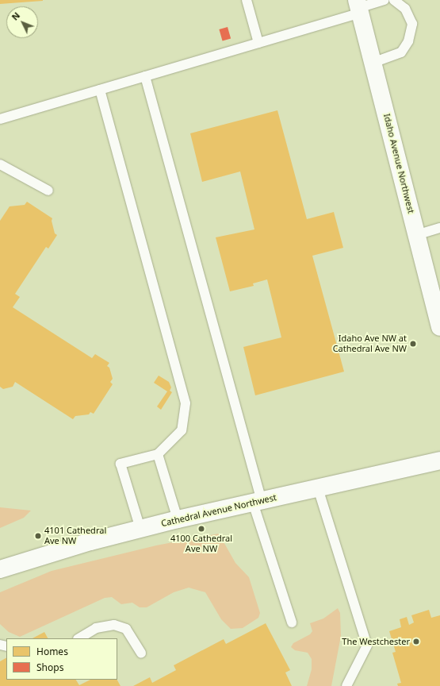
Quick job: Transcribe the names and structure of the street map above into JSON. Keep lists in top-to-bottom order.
{
  "streets": {
    "street": ["Idaho Avenue Northwest", "Cathedral Avenue Northwest"]
  },
  "places": [
    "Idaho Ave NW at Cathedral Ave NW",
    "4100 Cathedral Ave NW",
    "4101 Cathedral Ave NW",
    "The Westchester"
  ],
  "legend": ["Homes", "Shops"],
  "north": "top left"
}
